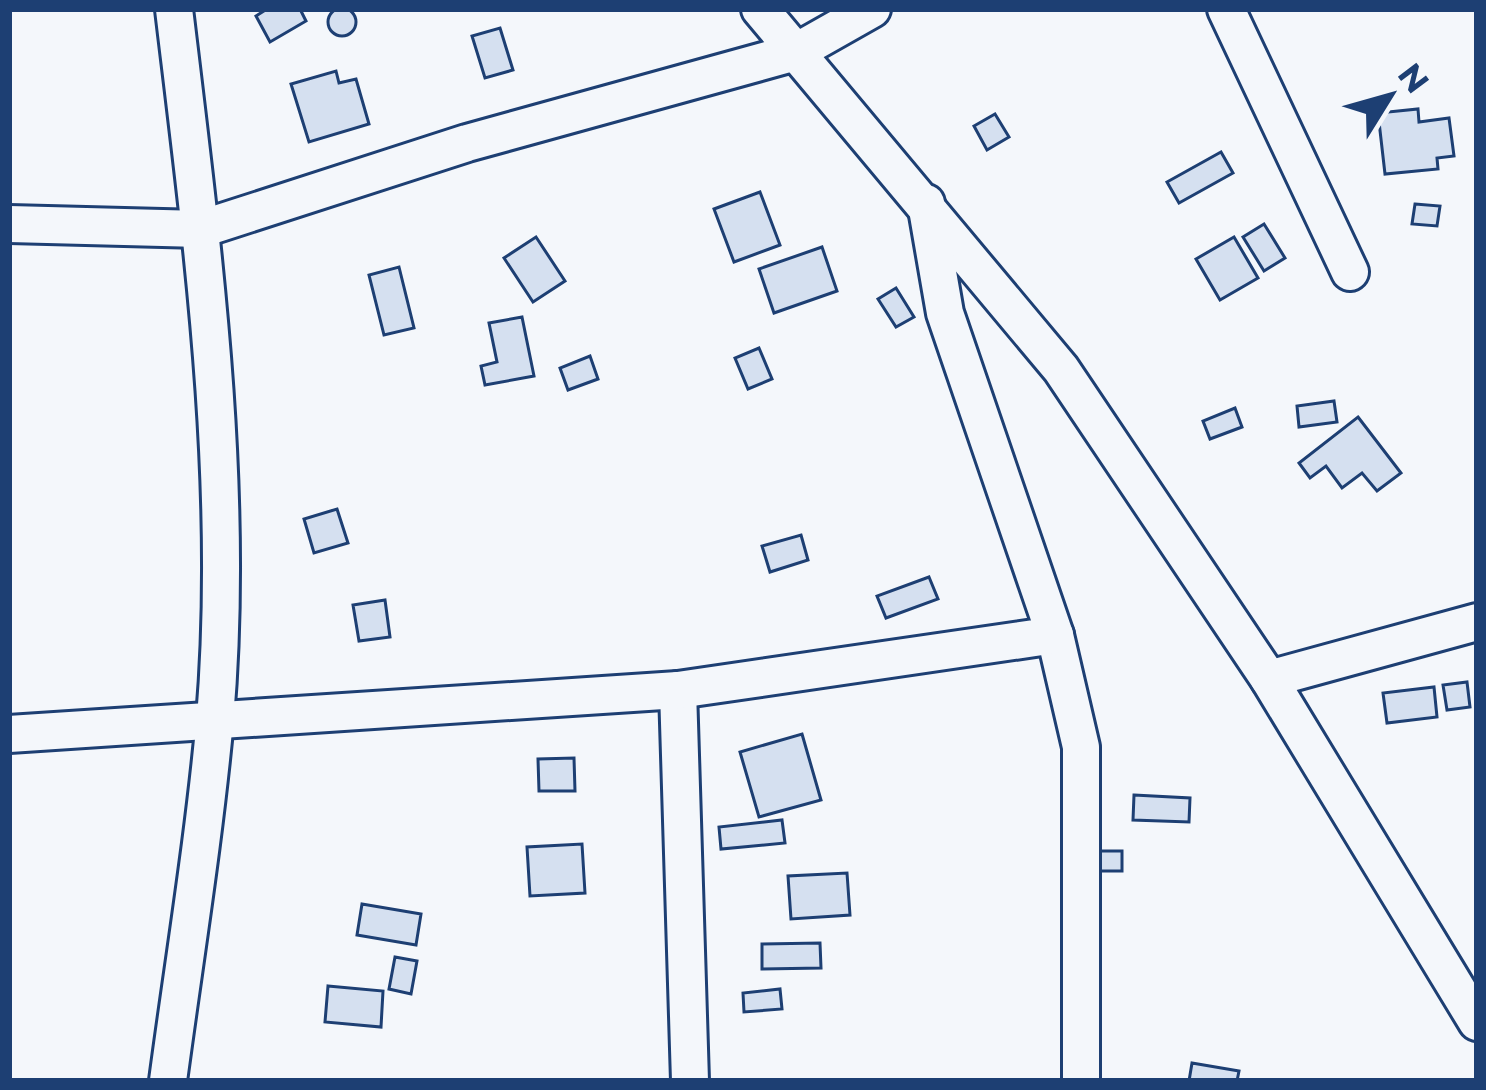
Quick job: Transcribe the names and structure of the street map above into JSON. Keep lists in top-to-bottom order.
{
  "north": "top right"
}
